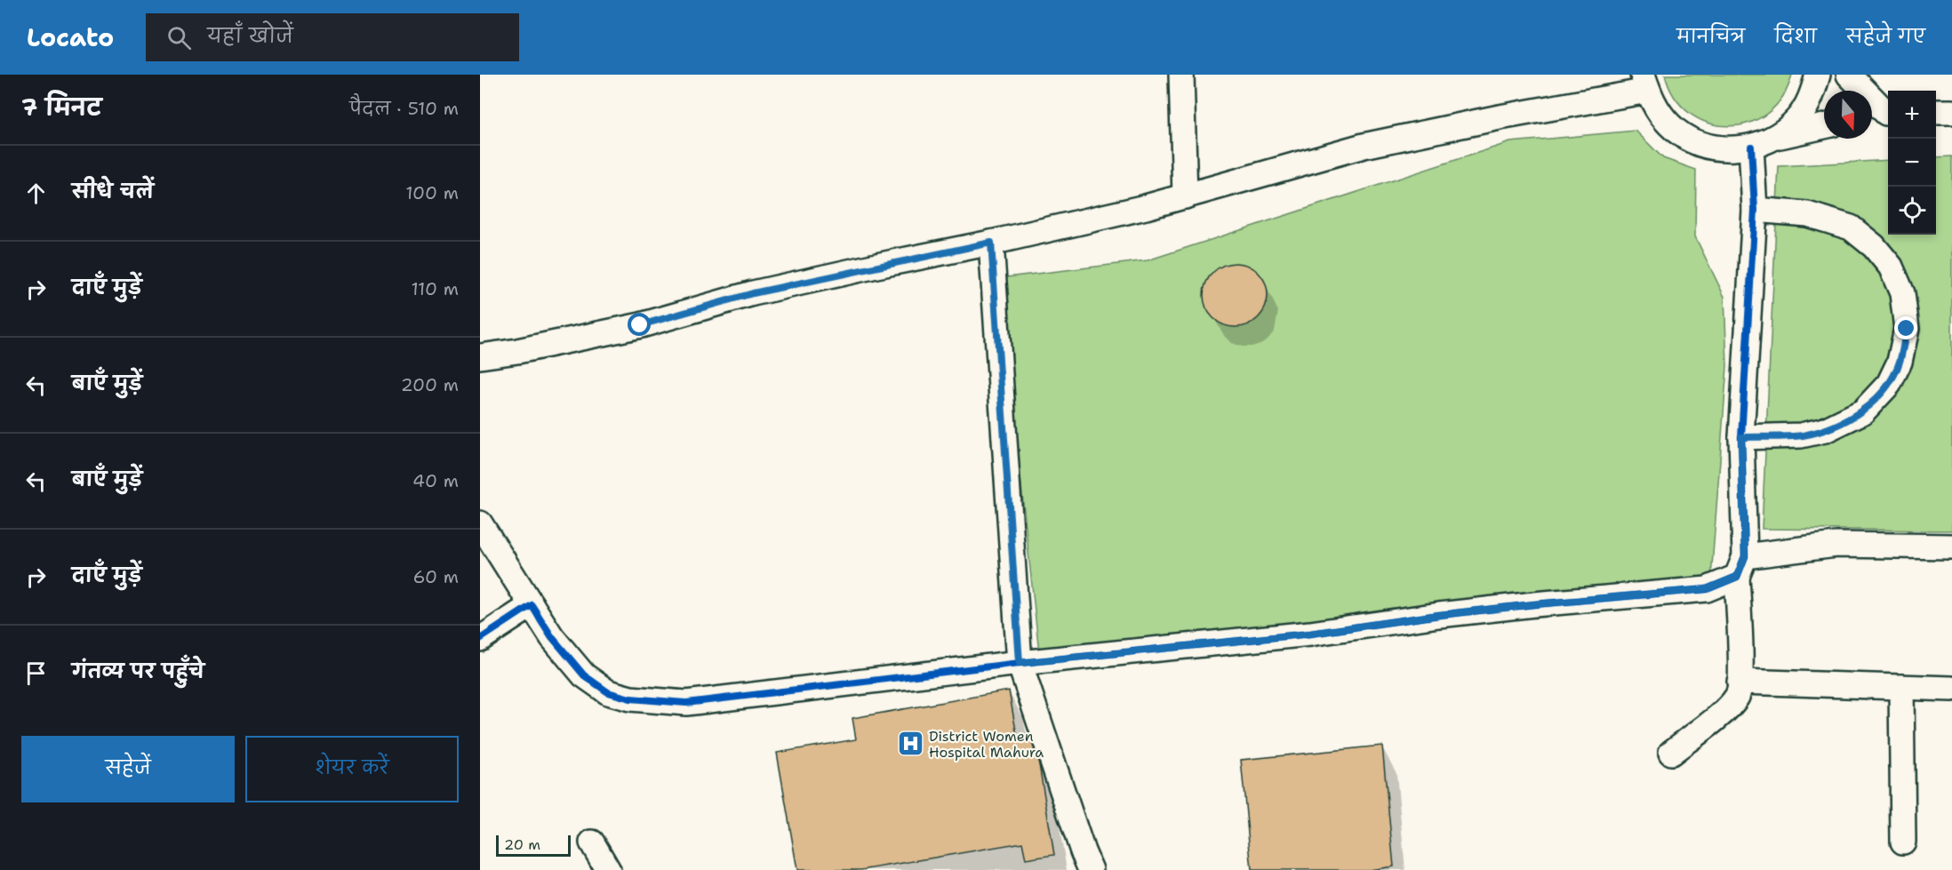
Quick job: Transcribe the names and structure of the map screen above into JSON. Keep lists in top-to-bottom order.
{
  "places": {
    "hospital": ["District Women Hospital Mahura"]
  },
  "scale_bar": "20 m",
  "north": "bottom",
  "page": {
    "header": "Locato",
    "search": "यहाँ खोजें",
    "nav": ["मानचित्र", "दिशा", "सहेजे गए"],
    "heading": ["7 मिनट", "पैदल · 510 m"],
    "map_buttons": ["+", "−"],
    "list": [
      ["सीधे चलें", "100 m"],
      ["दाएँ मुड़ें", "110 m"],
      ["बाएँ मुड़ें", "200 m"],
      ["बाएँ मुड़ें", "40 m"],
      ["दाएँ मुड़ें", "60 m"],
      "गंतव्य पर पहुँचे"
    ],
    "buttons": ["सहेजें", "शेयर करें"],
    "scale": "20 m"
  }
}
